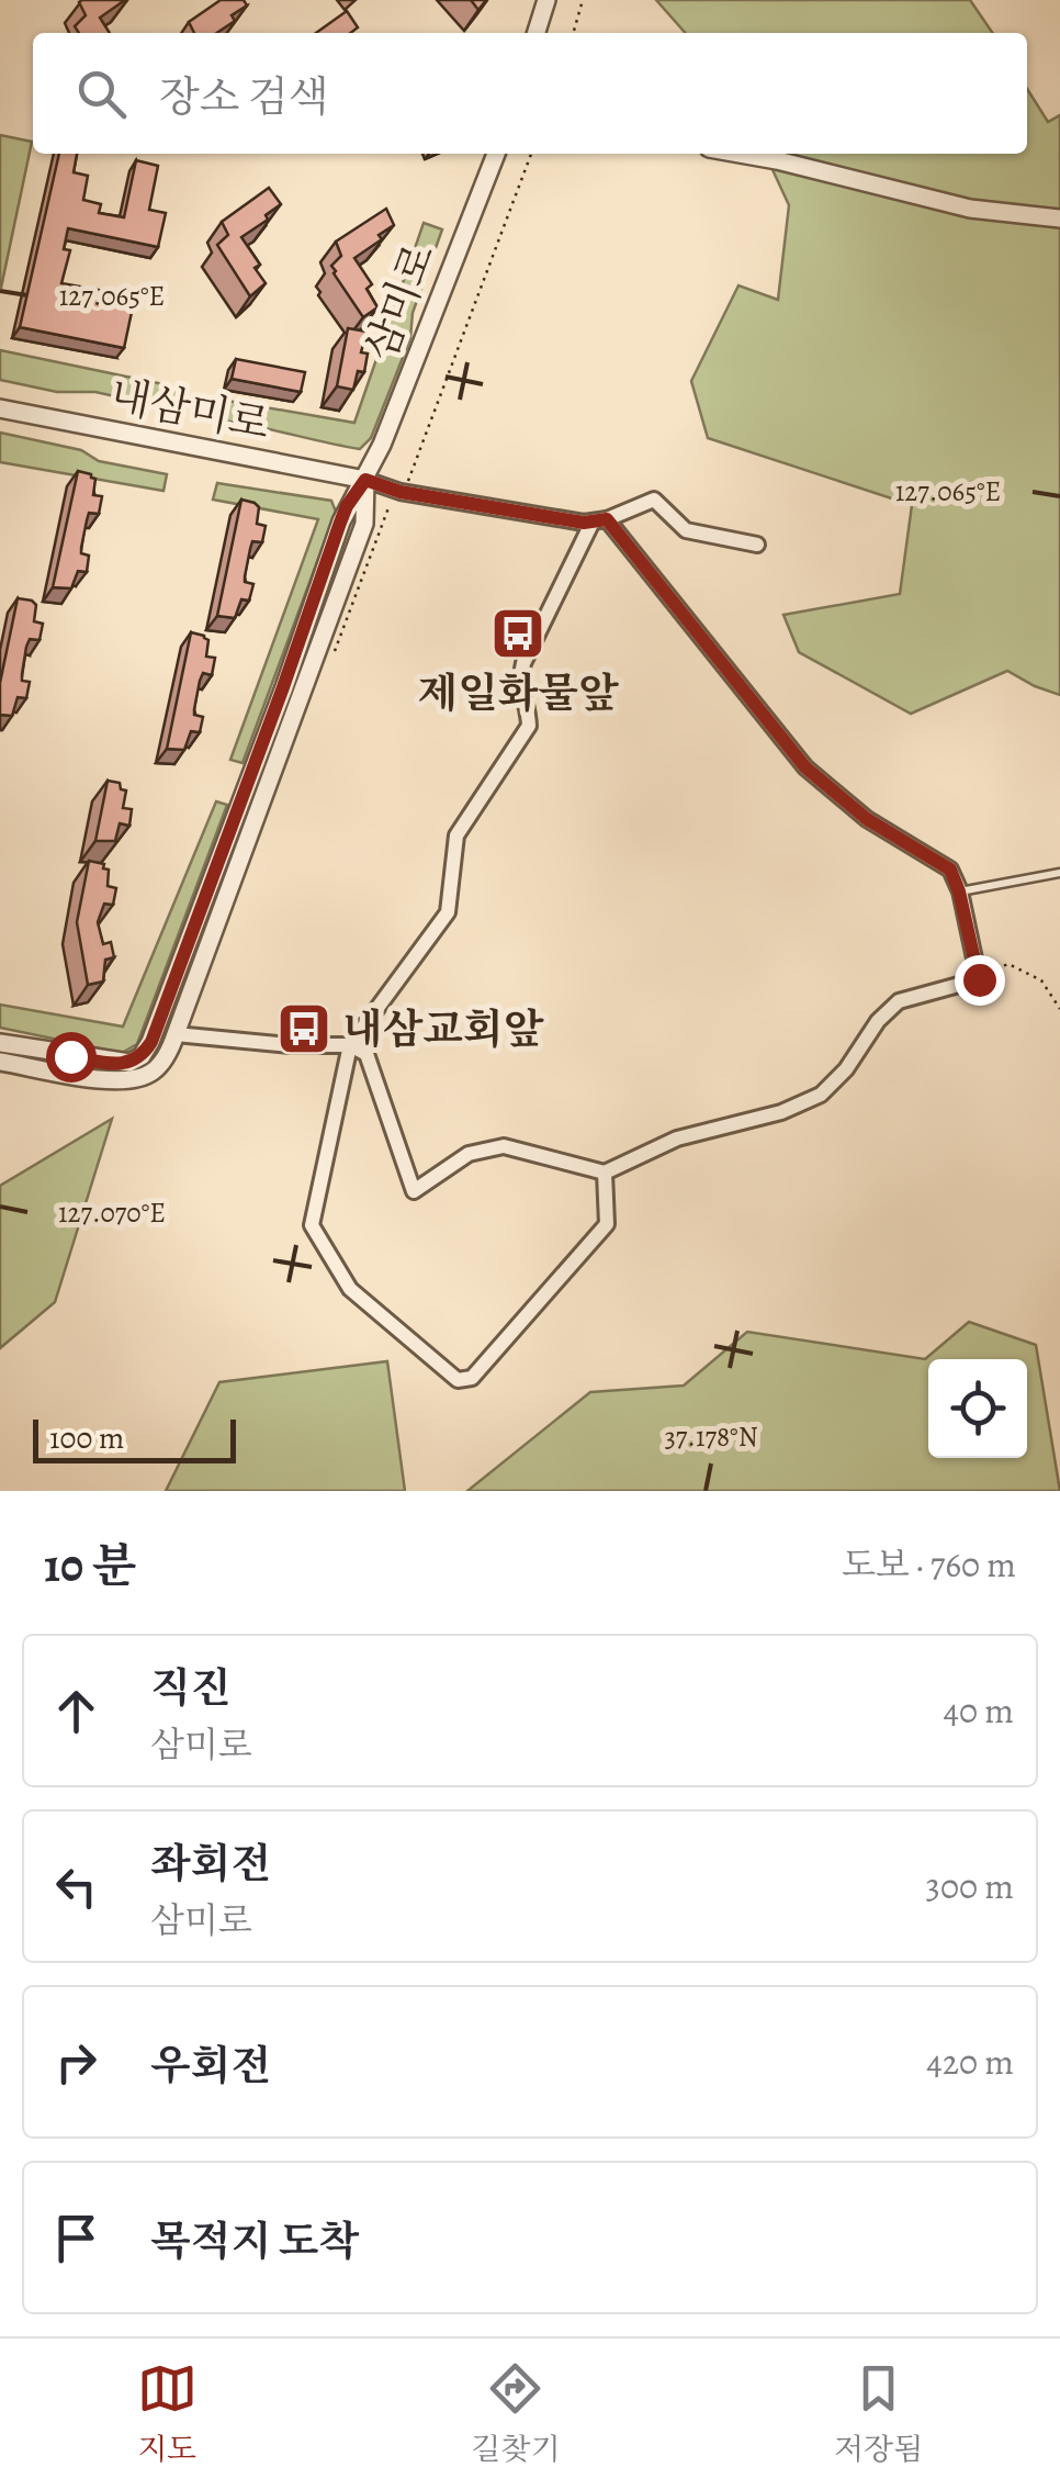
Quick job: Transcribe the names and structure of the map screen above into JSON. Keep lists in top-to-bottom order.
{
  "streets": {
    "street": ["삼미로", "내삼미로"]
  },
  "crossings": [
    ["삼미로", "내삼미로"]
  ],
  "places": {
    "bus stop": ["제일화물앞", "내삼교회앞"]
  },
  "scale_bar": "100 m",
  "page": {
    "search": "장소 검색",
    "scale": "100 m",
    "heading": ["10 분", "도보 · 760 m"],
    "list": [
      ["직진", "삼미로", "40 m"],
      ["좌회전", "삼미로", "300 m"],
      ["우회전", "420 m"],
      "목적지 도착"
    ],
    "nav": ["지도", "길찾기", "저장됨"]
  },
  "coordinates": ["127.065°E", "127.070°E", "37.178°N"]
}
